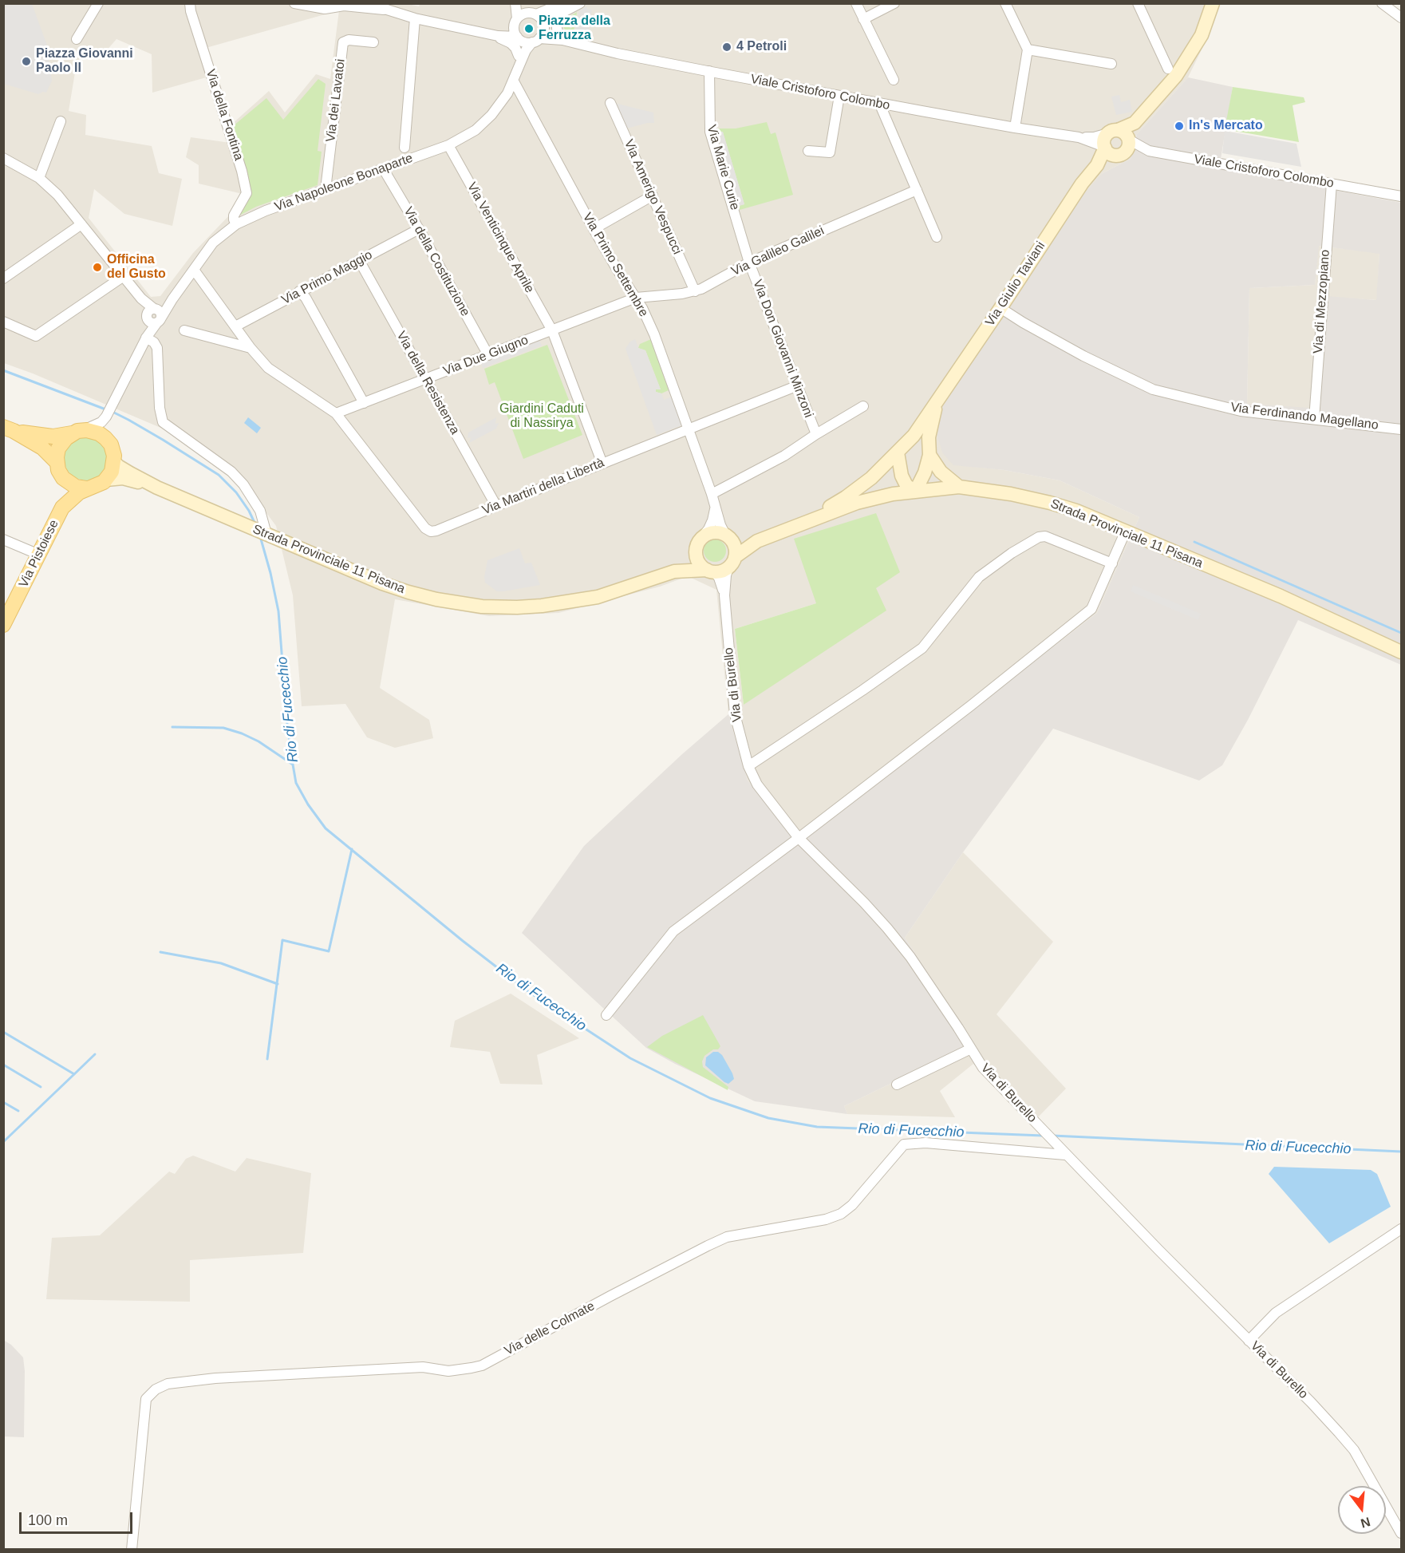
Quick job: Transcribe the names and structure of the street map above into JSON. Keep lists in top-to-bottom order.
{
  "streets": {
    "main road": [
      "Viale Cristoforo Colombo",
      "Via Giulio Taviani",
      "Strada Provinciale 11 Pisana",
      "Via Pistoiese"
    ],
    "street": [
      "Via dei Lavatoi",
      "Via della Fontina",
      "Via Marie Curie",
      "Via Napoleone Bonaparte",
      "Via Amerigo Vespucci",
      "Via Venticinque Aprile",
      "Via Galileo Galilei",
      "Via della Costituzione",
      "Via Primo Settembre",
      "Via Primo Maggio",
      "Via di Mezzopiano",
      "Via Don Giovanni Minzoni",
      "Via Due Giugno",
      "Via della Resistenza",
      "Via Ferdinando Magellano",
      "Via Martiri della Libertà",
      "Via di Burello",
      "Via delle Colmate"
    ]
  },
  "crossings": [
    ["Viale Cristoforo Colombo", "Via Marie Curie"],
    ["Viale Cristoforo Colombo", "Via Napoleone Bonaparte"],
    ["Viale Cristoforo Colombo", "Via Giulio Taviani"],
    ["Viale Cristoforo Colombo", "Via di Mezzopiano"],
    ["Via dei Lavatoi", "Via Napoleone Bonaparte"],
    ["Via della Fontina", "Via Napoleone Bonaparte"],
    ["Via Marie Curie", "Via Galileo Galilei"],
    ["Via Marie Curie", "Via Don Giovanni Minzoni"],
    ["Via Napoleone Bonaparte", "Via Venticinque Aprile"],
    ["Via Napoleone Bonaparte", "Via della Costituzione"],
    ["Via Napoleone Bonaparte", "Via Primo Settembre"],
    ["Via Amerigo Vespucci", "Via Galileo Galilei"],
    ["Via Venticinque Aprile", "Via Due Giugno"],
    ["Via Venticinque Aprile", "Via Martiri della Libertà"],
    ["Via Galileo Galilei", "Via Primo Settembre"],
    ["Via Galileo Galilei", "Via Don Giovanni Minzoni"],
    ["Via Galileo Galilei", "Via Due Giugno"],
    ["Via della Costituzione", "Via Primo Maggio"],
    ["Via della Costituzione", "Via Due Giugno"],
    ["Via Primo Settembre", "Via Due Giugno"],
    ["Via Primo Settembre", "Via Martiri della Libertà"],
    ["Via Primo Maggio", "Via della Resistenza"],
    ["Via Giulio Taviani", "Via Ferdinando Magellano"],
    ["Via Giulio Taviani", "Strada Provinciale 11 Pisana"],
    ["Via di Mezzopiano", "Via Ferdinando Magellano"],
    ["Via Don Giovanni Minzoni", "Via Martiri della Libertà"],
    ["Via Due Giugno", "Via della Resistenza"],
    ["Via Due Giugno", "Via Martiri della Libertà"],
    ["Via della Resistenza", "Via Martiri della Libertà"],
    ["Strada Provinciale 11 Pisana", "Via Pistoiese"],
    ["Strada Provinciale 11 Pisana", "Via di Burello"],
    ["Via di Burello", "Via delle Colmate"]
  ],
  "water": ["Rio di Fucecchio"],
  "parks": ["Giardini Caduti di Nassirya"],
  "places": [
    "Piazza della Ferruzza",
    "4 Petroli",
    "Piazza Giovanni Paolo II",
    "In's Mercato",
    "Officina del Gusto"
  ],
  "scale_bar": "100 m",
  "north": "bottom"
}
